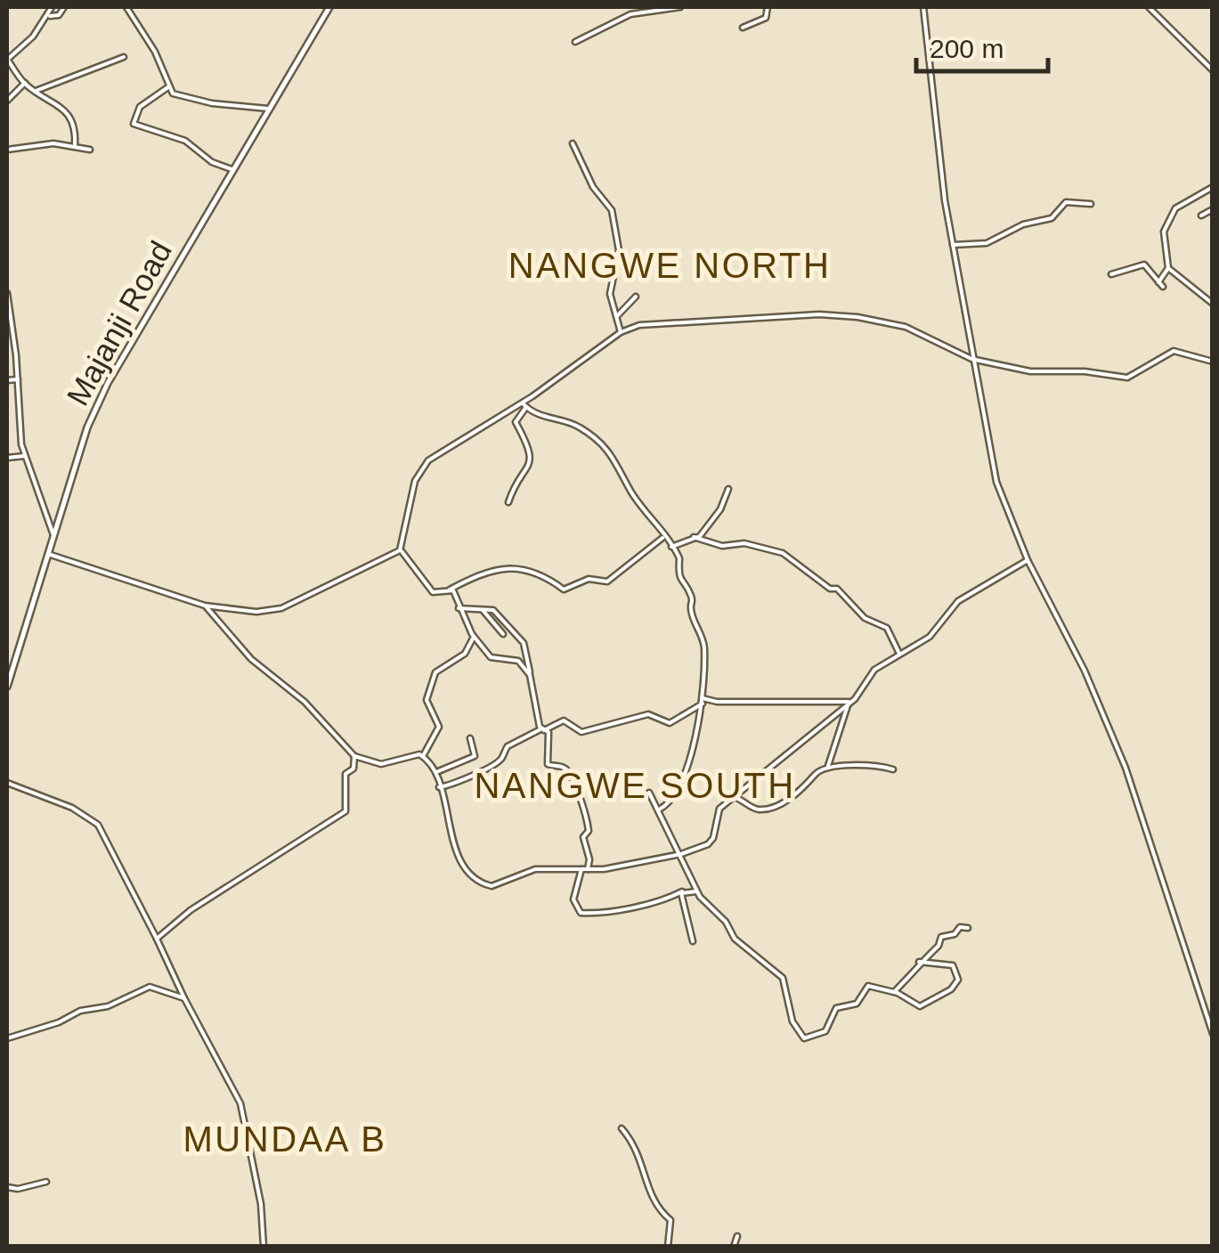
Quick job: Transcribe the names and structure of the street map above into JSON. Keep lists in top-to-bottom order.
{
  "streets": {
    "main road": ["Majanji Road"]
  },
  "districts": ["NANGWE NORTH", "NANGWE SOUTH", "MUNDAA B"],
  "scale_bar": "200 m"
}
